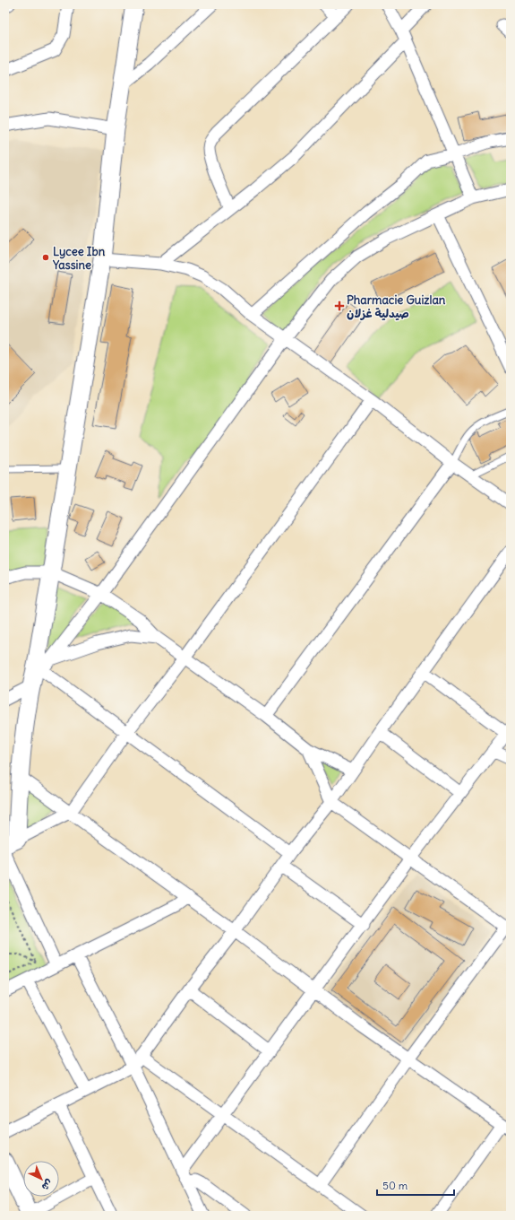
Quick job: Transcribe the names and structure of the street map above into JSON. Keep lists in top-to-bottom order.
{
  "places": {
    "other": ["Lycee Ibn Yassine"],
    "health": ["Pharmacie Guizlan صيدلية غزلان"]
  },
  "scale_bar": "50 m",
  "north": "bottom right"
}
